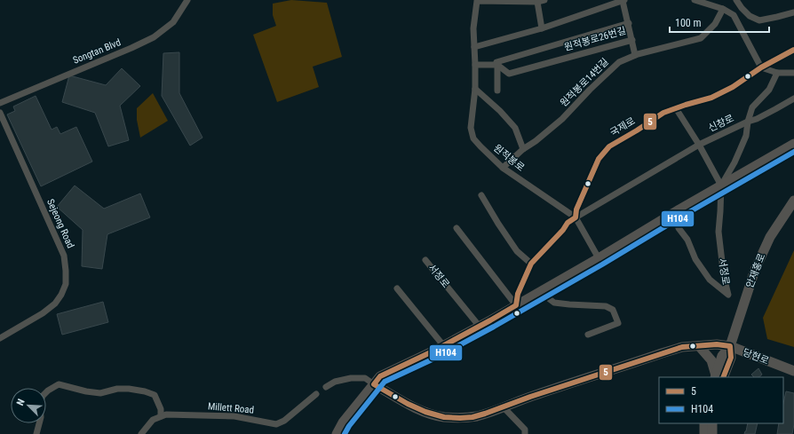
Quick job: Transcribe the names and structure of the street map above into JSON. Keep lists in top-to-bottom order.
{
  "streets": {
    "street": [
      "원적봉로26번길",
      "Songtan Blvd",
      "원적봉로14번길",
      "신창로",
      "국제로",
      "원적봉로",
      "Sejeong Road",
      "안재홍로",
      "서정로",
      "당현로",
      "Millett Road"
    ]
  },
  "crossings": [
    ["원적봉로26번길", "원적봉로"],
    ["원적봉로14번길", "원적봉로"],
    ["국제로", "원적봉로"],
    ["안재홍로", "당현로"]
  ],
  "lines": ["transit line 5", "transit line H104"],
  "legend": ["5", "H104"],
  "scale_bar": "100 m",
  "north": "top left"
}
